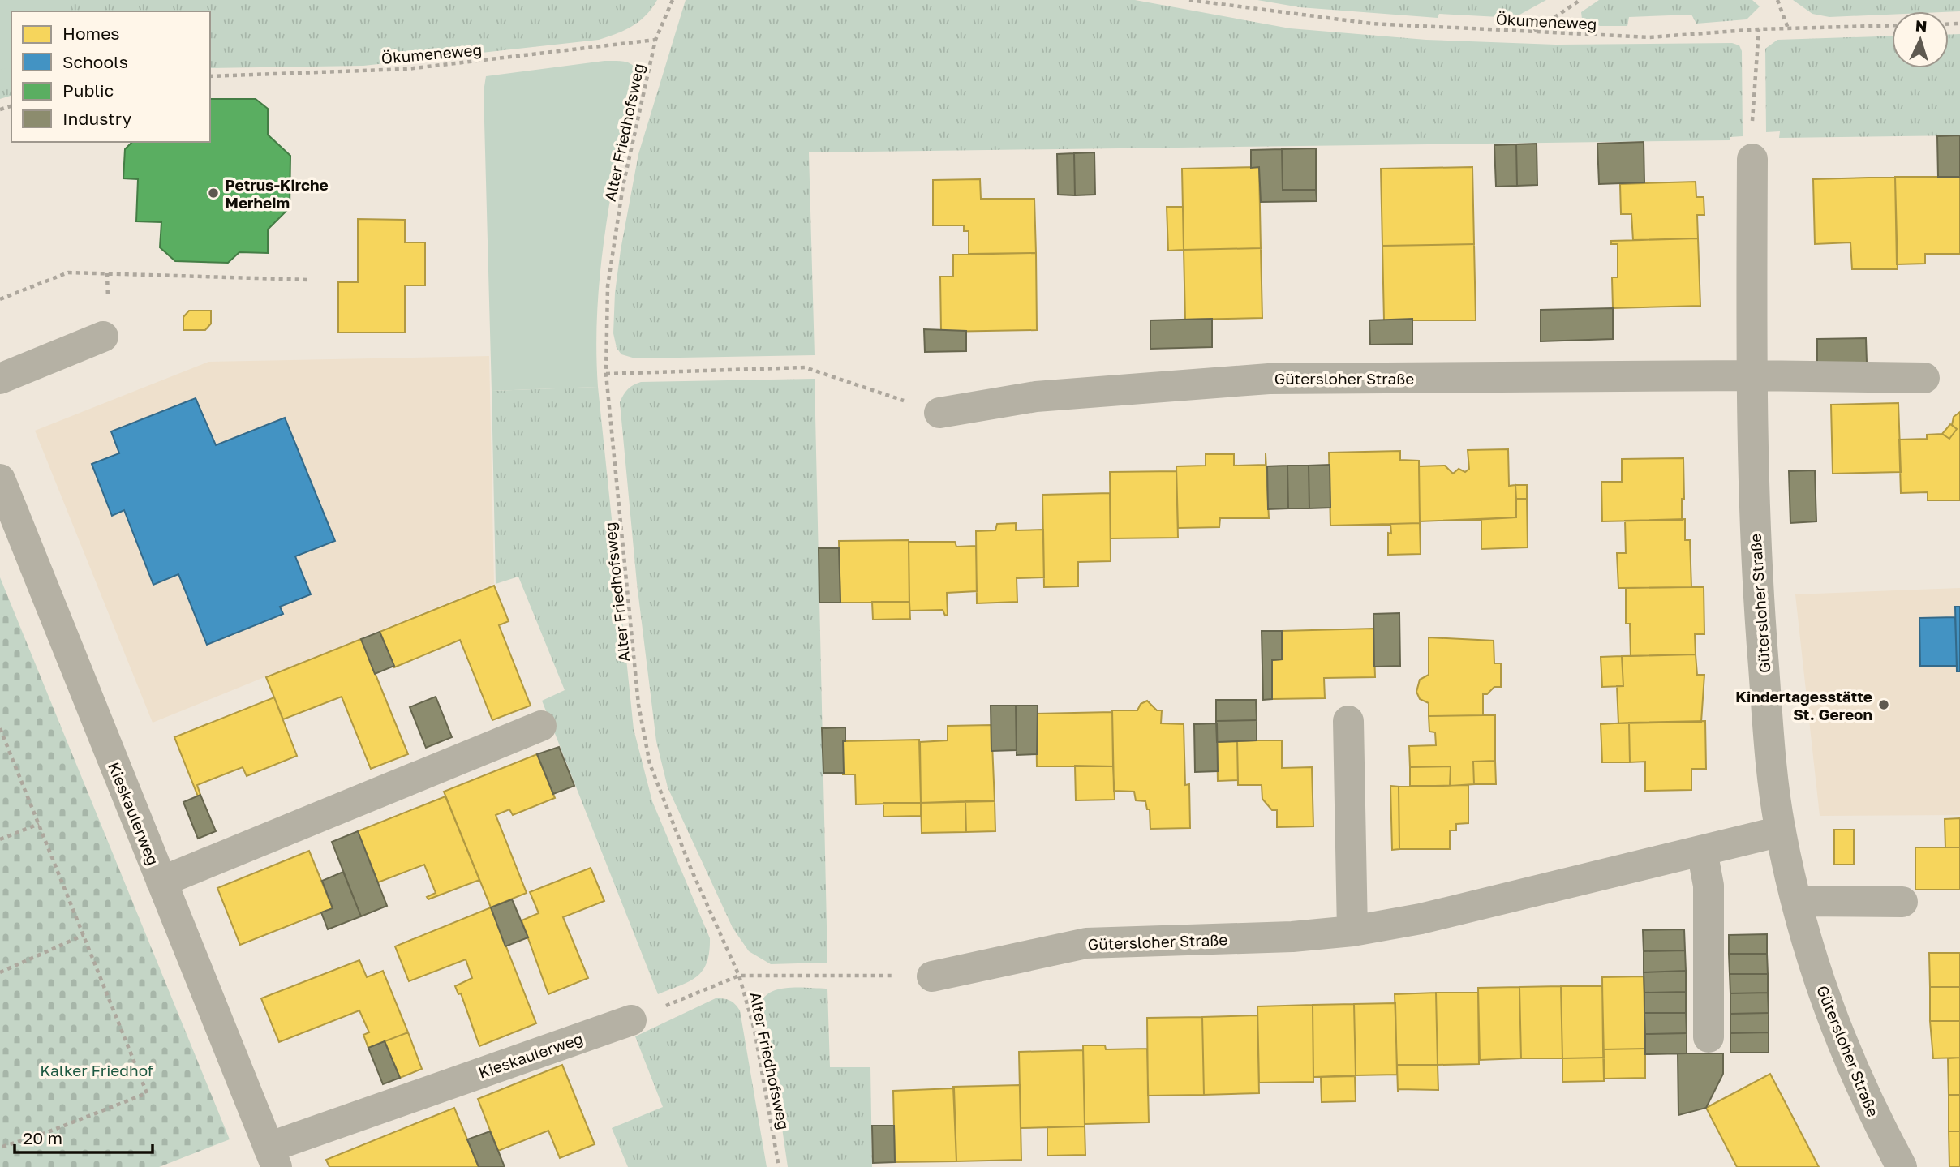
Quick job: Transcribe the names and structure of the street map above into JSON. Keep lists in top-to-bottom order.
{
  "streets": {
    "street": ["Gütersloher Straße", "Kieskaulerweg"],
    "path": ["Ökumeneweg", "Alter Friedhofsweg"]
  },
  "crossings": [
    ["Ökumeneweg", "Alter Friedhofsweg"]
  ],
  "parks": ["Kalker Friedhof"],
  "places": ["Petrus-Kirche Merheim", "Kindertagesstätte St. Gereon"],
  "legend": [
    "Homes",
    "Schools",
    "Public",
    "Industry"
  ],
  "scale_bar": "20 m",
  "north": "top"
}
